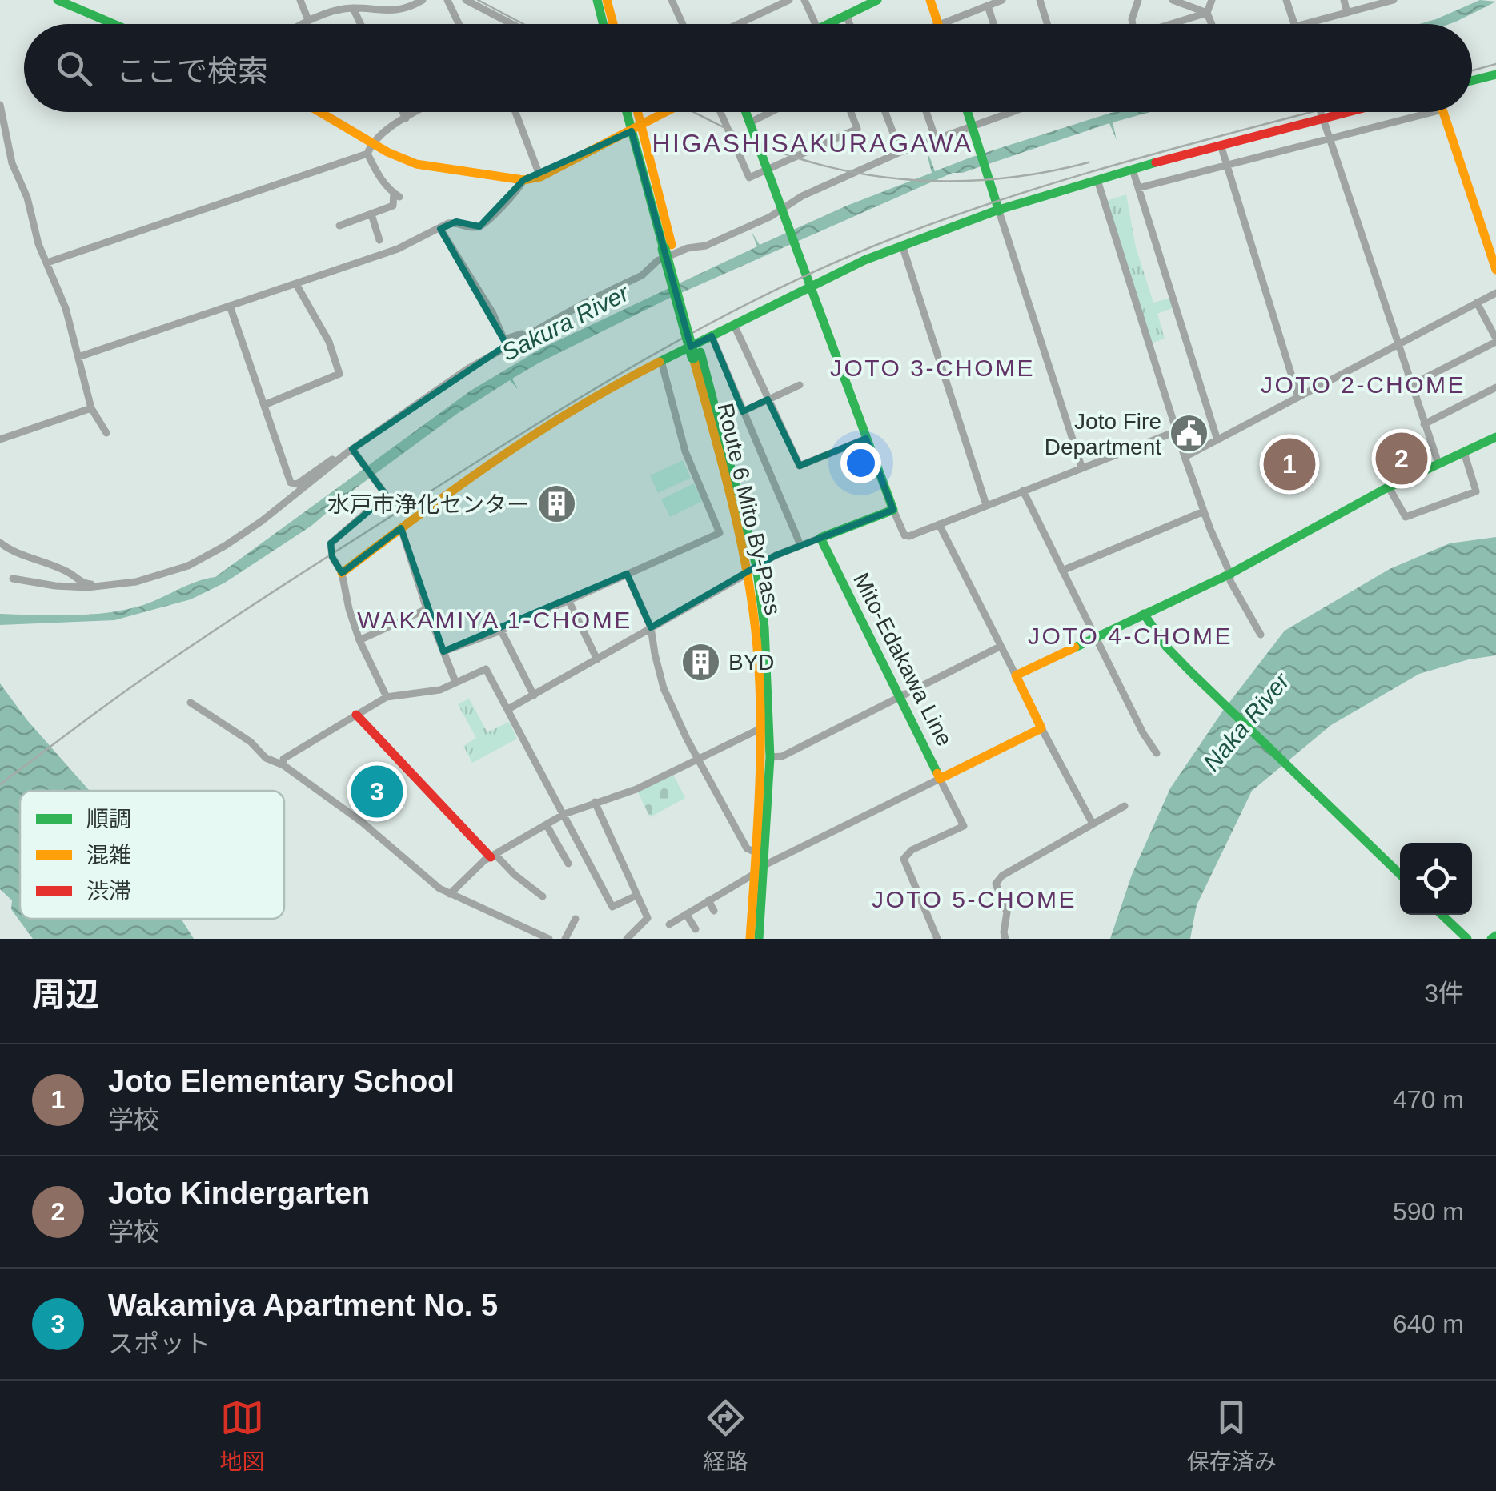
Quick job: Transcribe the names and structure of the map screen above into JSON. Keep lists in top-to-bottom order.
{
  "streets": {
    "main road": ["Route 6 Mito By-Pass", "Mito-Edakawa Line"]
  },
  "districts": [
    "HIGASHISAKURAGAWA",
    "JOTO 3-CHOME",
    "JOTO 2-CHOME",
    "WAKAMIYA 1-CHOME",
    "JOTO 4-CHOME",
    "JOTO 5-CHOME"
  ],
  "water": ["Sakura River", "Naka River"],
  "places": {
    "public building": ["Joto Fire Department"],
    "building": ["水戸市浄化センター", "BYD"]
  },
  "legend": ["順調", "混雑", "渋滞"],
  "page": {
    "search": "ここで検索",
    "pins": ["2", "1", "3"],
    "heading": ["周辺", "3件"],
    "list": [
      {
        "mark": "1",
        "name": "Joto Elementary School",
        "note": "学校",
        "value": "470 m"
      },
      {
        "mark": "2",
        "name": "Joto Kindergarten",
        "note": "学校",
        "value": "590 m"
      },
      {
        "mark": "3",
        "name": "Wakamiya Apartment No. 5",
        "note": "スポット",
        "value": "640 m"
      }
    ],
    "nav": ["地図", "経路", "保存済み"]
  }
}
